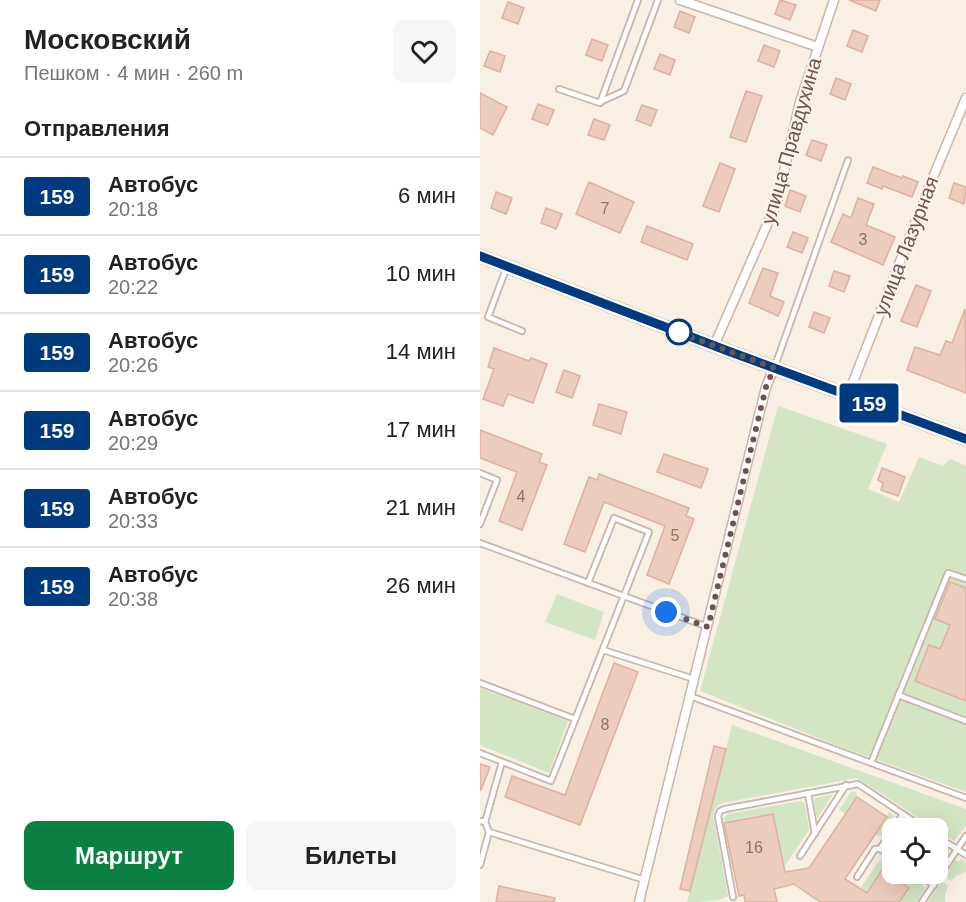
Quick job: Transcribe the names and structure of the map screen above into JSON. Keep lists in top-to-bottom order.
{
  "streets": {
    "street": ["улица Правдухина", "улица Лазурная"]
  },
  "lines": ["bus line 159"],
  "house_numbers": [
    "7",
    "3",
    "4",
    "5",
    "8",
    "16"
  ],
  "page": {
    "heading": [
      ["Московский", "Пешком · 4 мин · 260 m"],
      "Отправления"
    ],
    "on_map": "159",
    "list": [
      {
        "mark": "159",
        "name": "Автобус",
        "note": "20:18",
        "value": "6 мин"
      },
      {
        "mark": "159",
        "name": "Автобус",
        "note": "20:22",
        "value": "10 мин"
      },
      {
        "mark": "159",
        "name": "Автобус",
        "note": "20:26",
        "value": "14 мин"
      },
      {
        "mark": "159",
        "name": "Автобус",
        "note": "20:29",
        "value": "17 мин"
      },
      {
        "mark": "159",
        "name": "Автобус",
        "note": "20:33",
        "value": "21 мин"
      },
      {
        "mark": "159",
        "name": "Автобус",
        "note": "20:38",
        "value": "26 мин"
      }
    ],
    "buttons": ["Маршрут", "Билеты"]
  }
}
